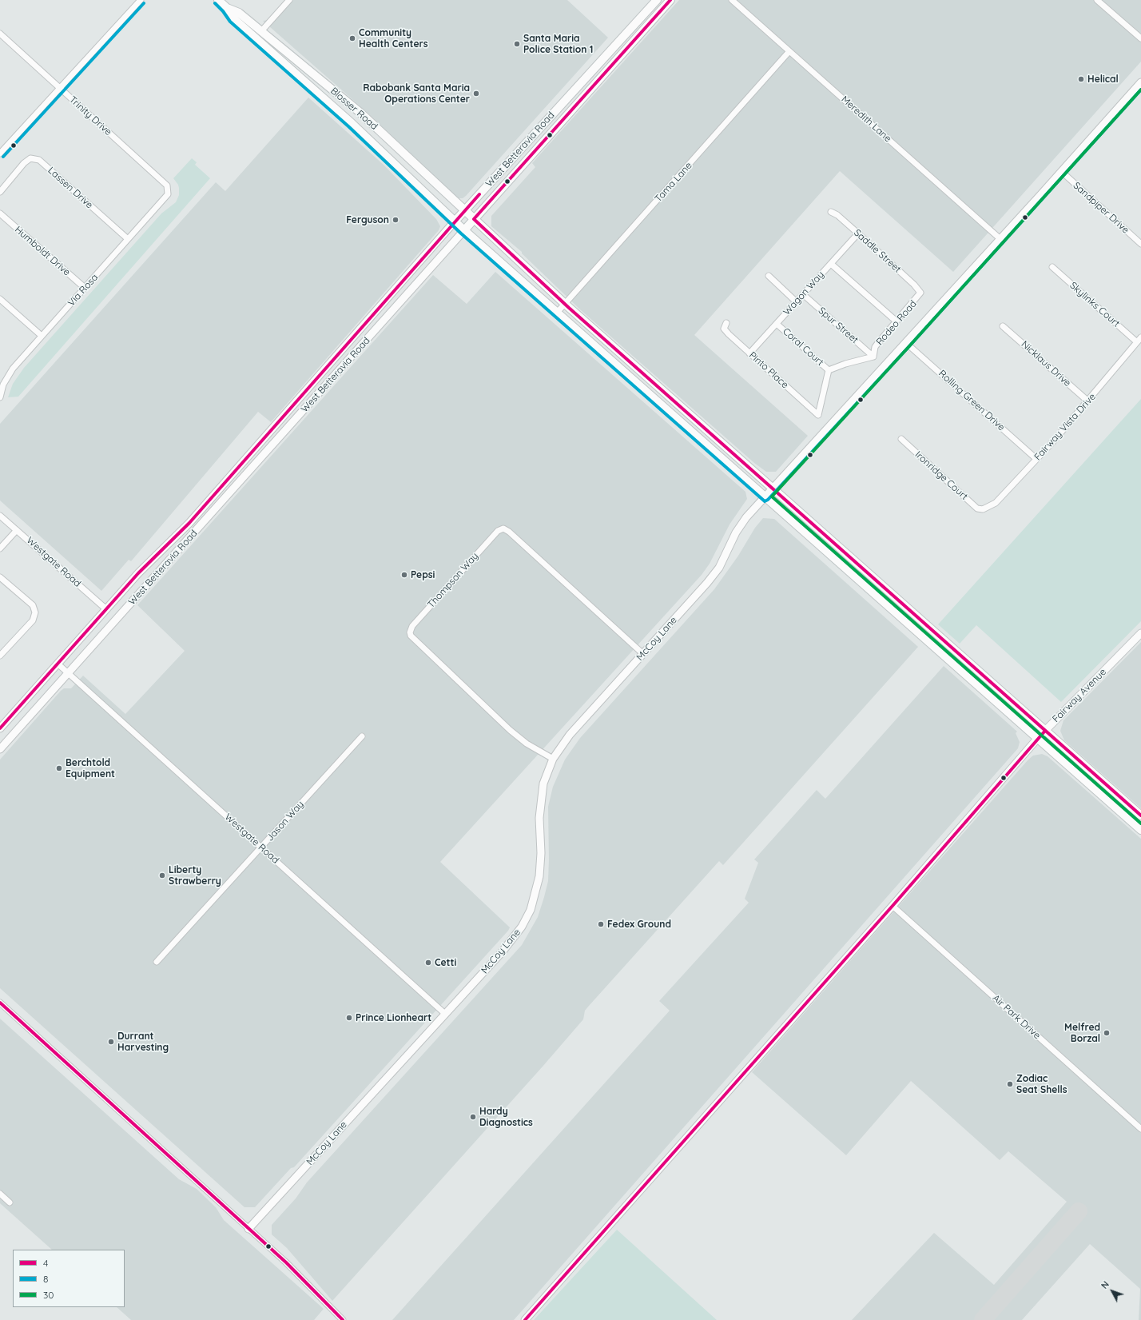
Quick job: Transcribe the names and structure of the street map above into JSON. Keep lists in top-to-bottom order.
{
  "streets": {
    "main road": ["Blosser Road", "West Betteravia Road"],
    "street": [
      "Trinity Drive",
      "Meredith Lane",
      "Tama Lane",
      "Lassen Drive",
      "Sandpiper Drive",
      "Humboldt Drive",
      "Saddle Street",
      "Via Rosa",
      "Wagon Way",
      "Skylinks Court",
      "Rodeo Road",
      "Spur Street",
      "Coral Court",
      "Nicklaus Drive",
      "Pinto Place",
      "Rolling Green Drive",
      "Fairway Vista Drive",
      "Ironridge Court",
      "Westgate Road",
      "Thompson Way",
      "McCoy Lane",
      "Fairway Avenue",
      "Jason Way",
      "Air Park Drive"
    ]
  },
  "crossings": [
    ["Blosser Road", "West Betteravia Road"],
    ["Blosser Road", "Tama Lane"],
    ["Blosser Road", "McCoy Lane"],
    ["Blosser Road", "Fairway Avenue"],
    ["Trinity Drive", "Via Rosa"],
    ["Meredith Lane", "Tama Lane"],
    ["Meredith Lane", "McCoy Lane"],
    ["West Betteravia Road", "Westgate Road"],
    ["Lassen Drive", "Via Rosa"],
    ["Sandpiper Drive", "McCoy Lane"],
    ["Humboldt Drive", "Via Rosa"],
    ["Saddle Street", "Wagon Way"],
    ["Saddle Street", "Rodeo Road"],
    ["Wagon Way", "Spur Street"],
    ["Wagon Way", "Coral Court"],
    ["Wagon Way", "Pinto Place"],
    ["Skylinks Court", "Fairway Vista Drive"],
    ["Rodeo Road", "Spur Street"],
    ["Rodeo Road", "Coral Court"],
    ["Rodeo Road", "Pinto Place"],
    ["Coral Court", "Pinto Place"],
    ["Nicklaus Drive", "Fairway Vista Drive"],
    ["Rolling Green Drive", "Fairway Vista Drive"],
    ["Rolling Green Drive", "McCoy Lane"],
    ["Fairway Vista Drive", "Ironridge Court"],
    ["Westgate Road", "McCoy Lane"],
    ["Westgate Road", "Jason Way"],
    ["Thompson Way", "McCoy Lane"],
    ["Fairway Avenue", "Air Park Drive"]
  ],
  "places": [
    "Community Health Centers",
    "Santa Maria Police Station 1",
    "Helical",
    "Rabobank Santa Maria Operations Center",
    "Ferguson",
    "Pepsi",
    "Berchtold Equipment",
    "Liberty Strawberry",
    "Fedex Ground",
    "Cetti",
    "Prince Lionheart",
    "Melfred Borzal",
    "Durrant Harvesting",
    "Zodiac Seat Shells",
    "Hardy Diagnostics"
  ],
  "lines": ["transit line 4", "transit line 8", "transit line 30"],
  "legend": ["4", "8", "30"],
  "north": "top left"
}
